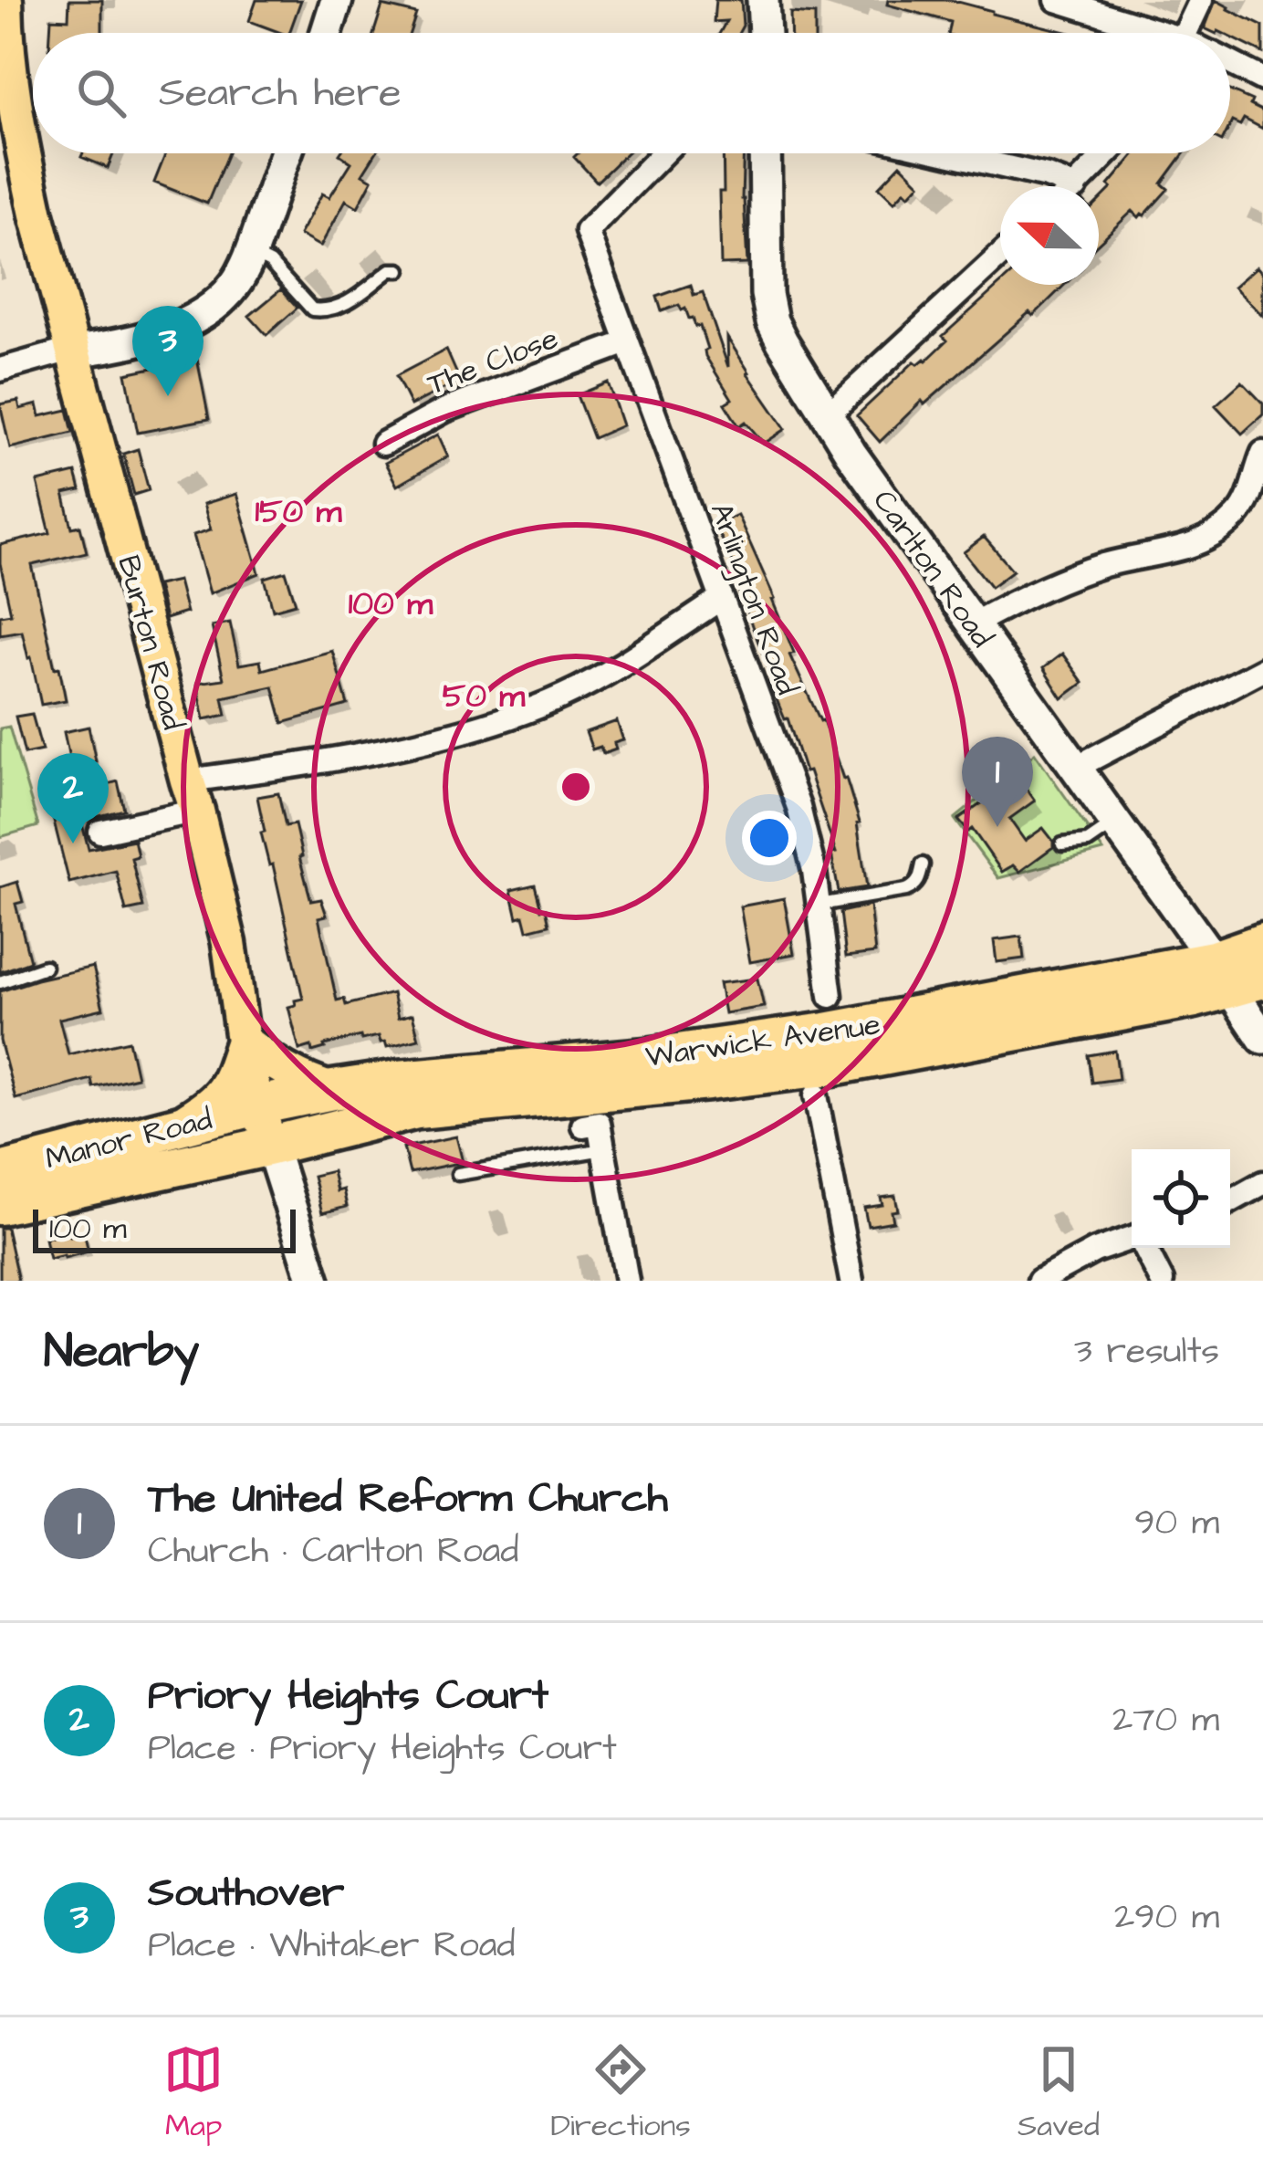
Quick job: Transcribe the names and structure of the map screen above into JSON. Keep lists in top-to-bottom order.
{
  "streets": {
    "highway": ["Warwick Avenue", "Manor Road"],
    "main road": ["Burton Road"],
    "street": ["The Close", "Carlton Road", "Arlington Road"]
  },
  "crossings": [
    ["The Close", "Arlington Road"],
    ["Carlton Road", "Warwick Avenue"],
    ["Burton Road", "Warwick Avenue"],
    ["Burton Road", "Manor Road"],
    ["Warwick Avenue", "Manor Road"]
  ],
  "scale_bar": "100 m",
  "north": "left",
  "page": {
    "search": "Search here",
    "pins": ["3", "1", "2"],
    "scale": "100 m",
    "heading": ["Nearby", "3 results"],
    "list": [
      {
        "mark": "1",
        "name": "The United Reform Church",
        "note": "Church · Carlton Road",
        "value": "90 m"
      },
      {
        "mark": "2",
        "name": "Priory Heights Court",
        "note": "Place · Priory Heights Court",
        "value": "270 m"
      },
      {
        "mark": "3",
        "name": "Southover",
        "note": "Place · Whitaker Road",
        "value": "290 m"
      }
    ],
    "nav": ["Map", "Directions", "Saved"]
  },
  "rings": ["150 m", "100 m", "50 m"]
}
